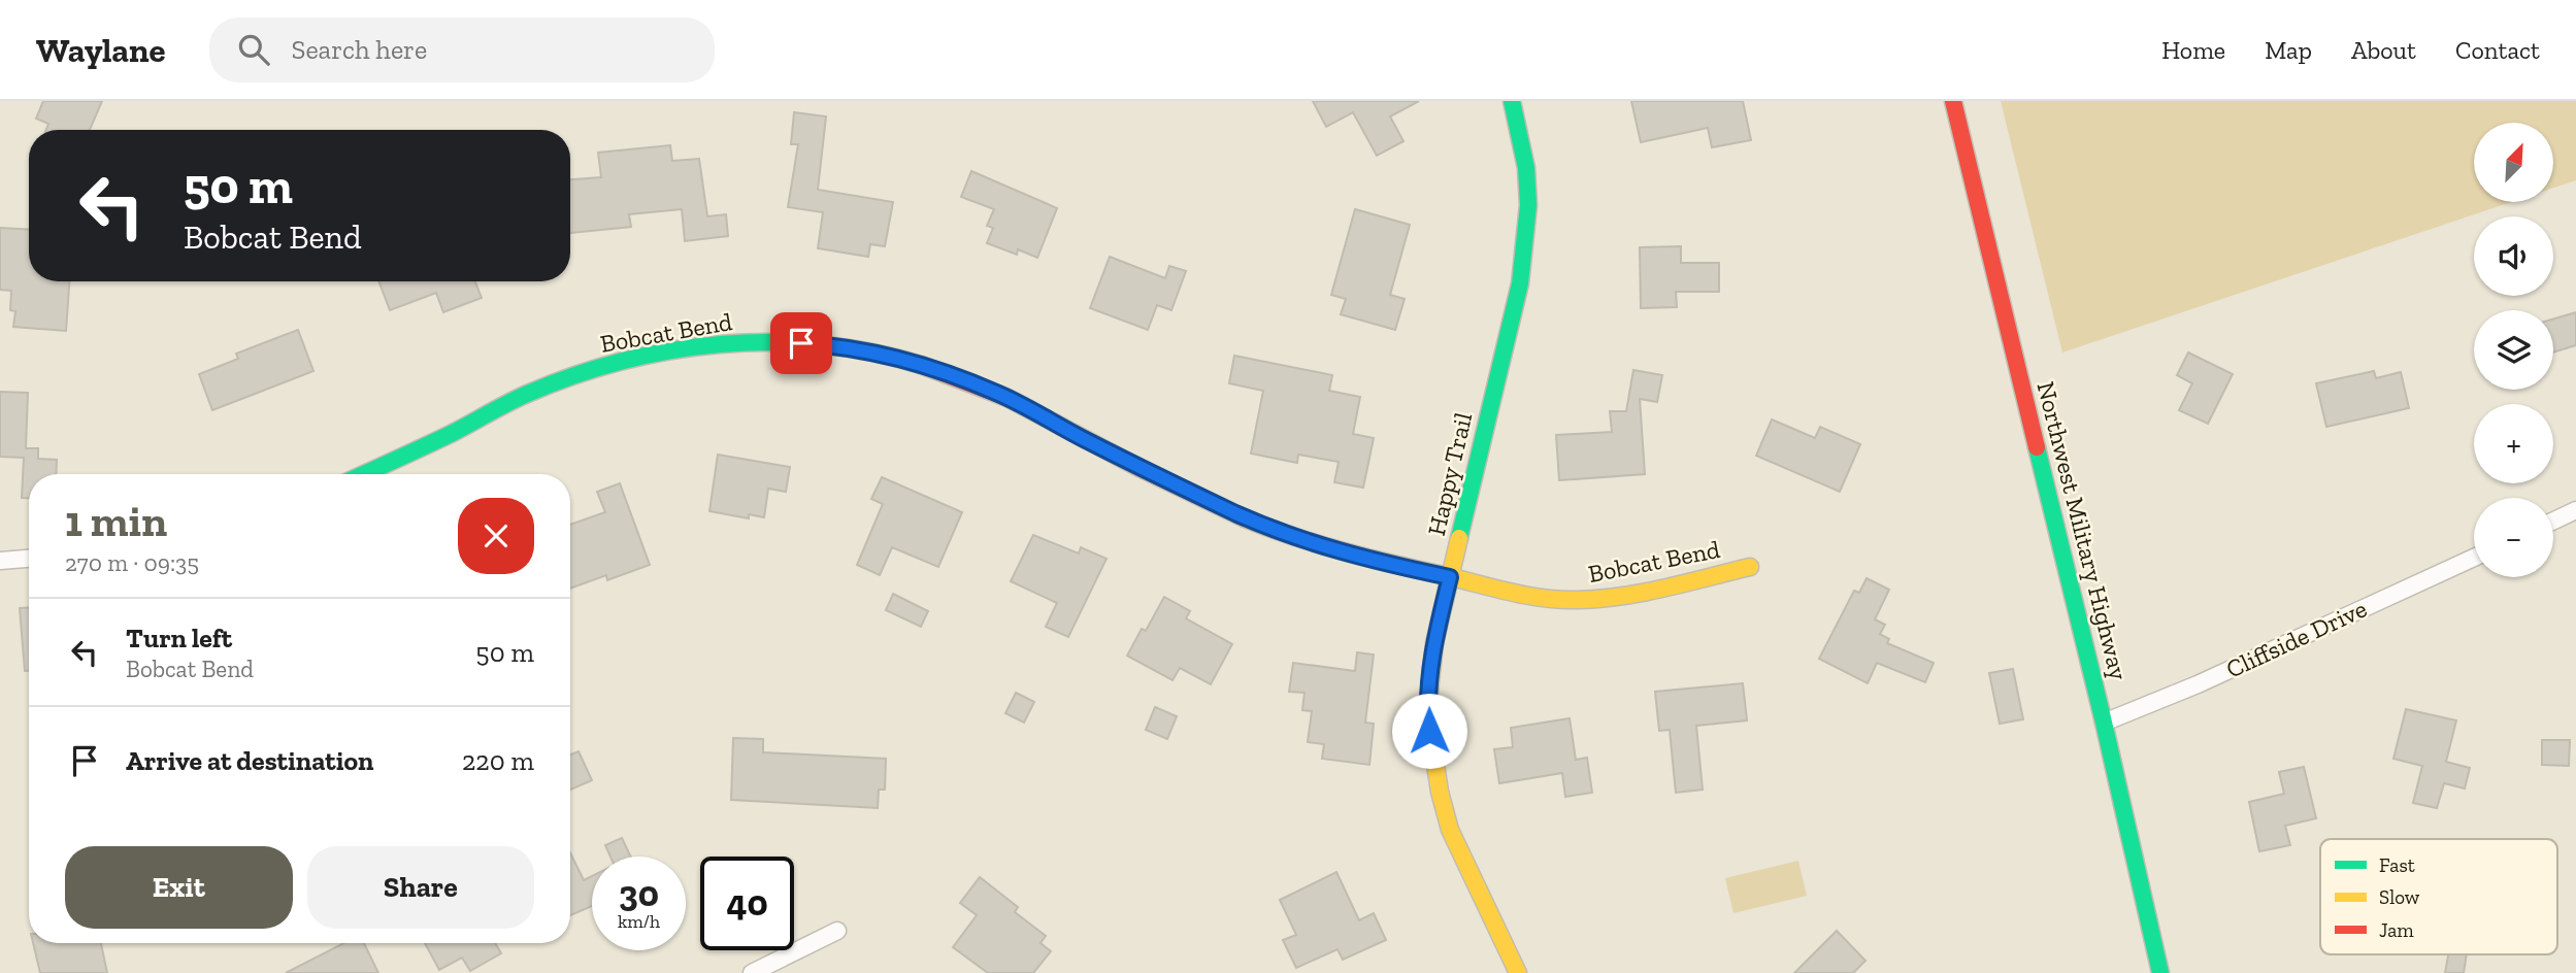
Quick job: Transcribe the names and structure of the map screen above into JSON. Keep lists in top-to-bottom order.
{
  "streets": {
    "street": [
      "Bobcat Bend",
      "Happy Trail",
      "Northwest Military Highway",
      "Cliffside Drive"
    ]
  },
  "crossings": [
    ["Bobcat Bend", "Happy Trail"],
    ["Northwest Military Highway", "Cliffside Drive"]
  ],
  "legend": ["Fast", "Slow", "Jam"],
  "north": "top right",
  "page": {
    "header": "Waylane",
    "search": "Search here",
    "nav": [
      "Home",
      "Map",
      "About",
      "Contact"
    ],
    "map_buttons": ["+", "−"],
    "turn": ["50 m", "Bobcat Bend"],
    "heading": ["1 min", "270 m · 09:35"],
    "list": [
      {
        "name": "Turn left",
        "note": "Bobcat Bend",
        "value": "50 m"
      },
      {
        "name": "Arrive at destination",
        "value": "220 m"
      }
    ],
    "buttons": ["Exit", "Share"],
    "speed": "30 km/h",
    "limit": "40"
  }
}
